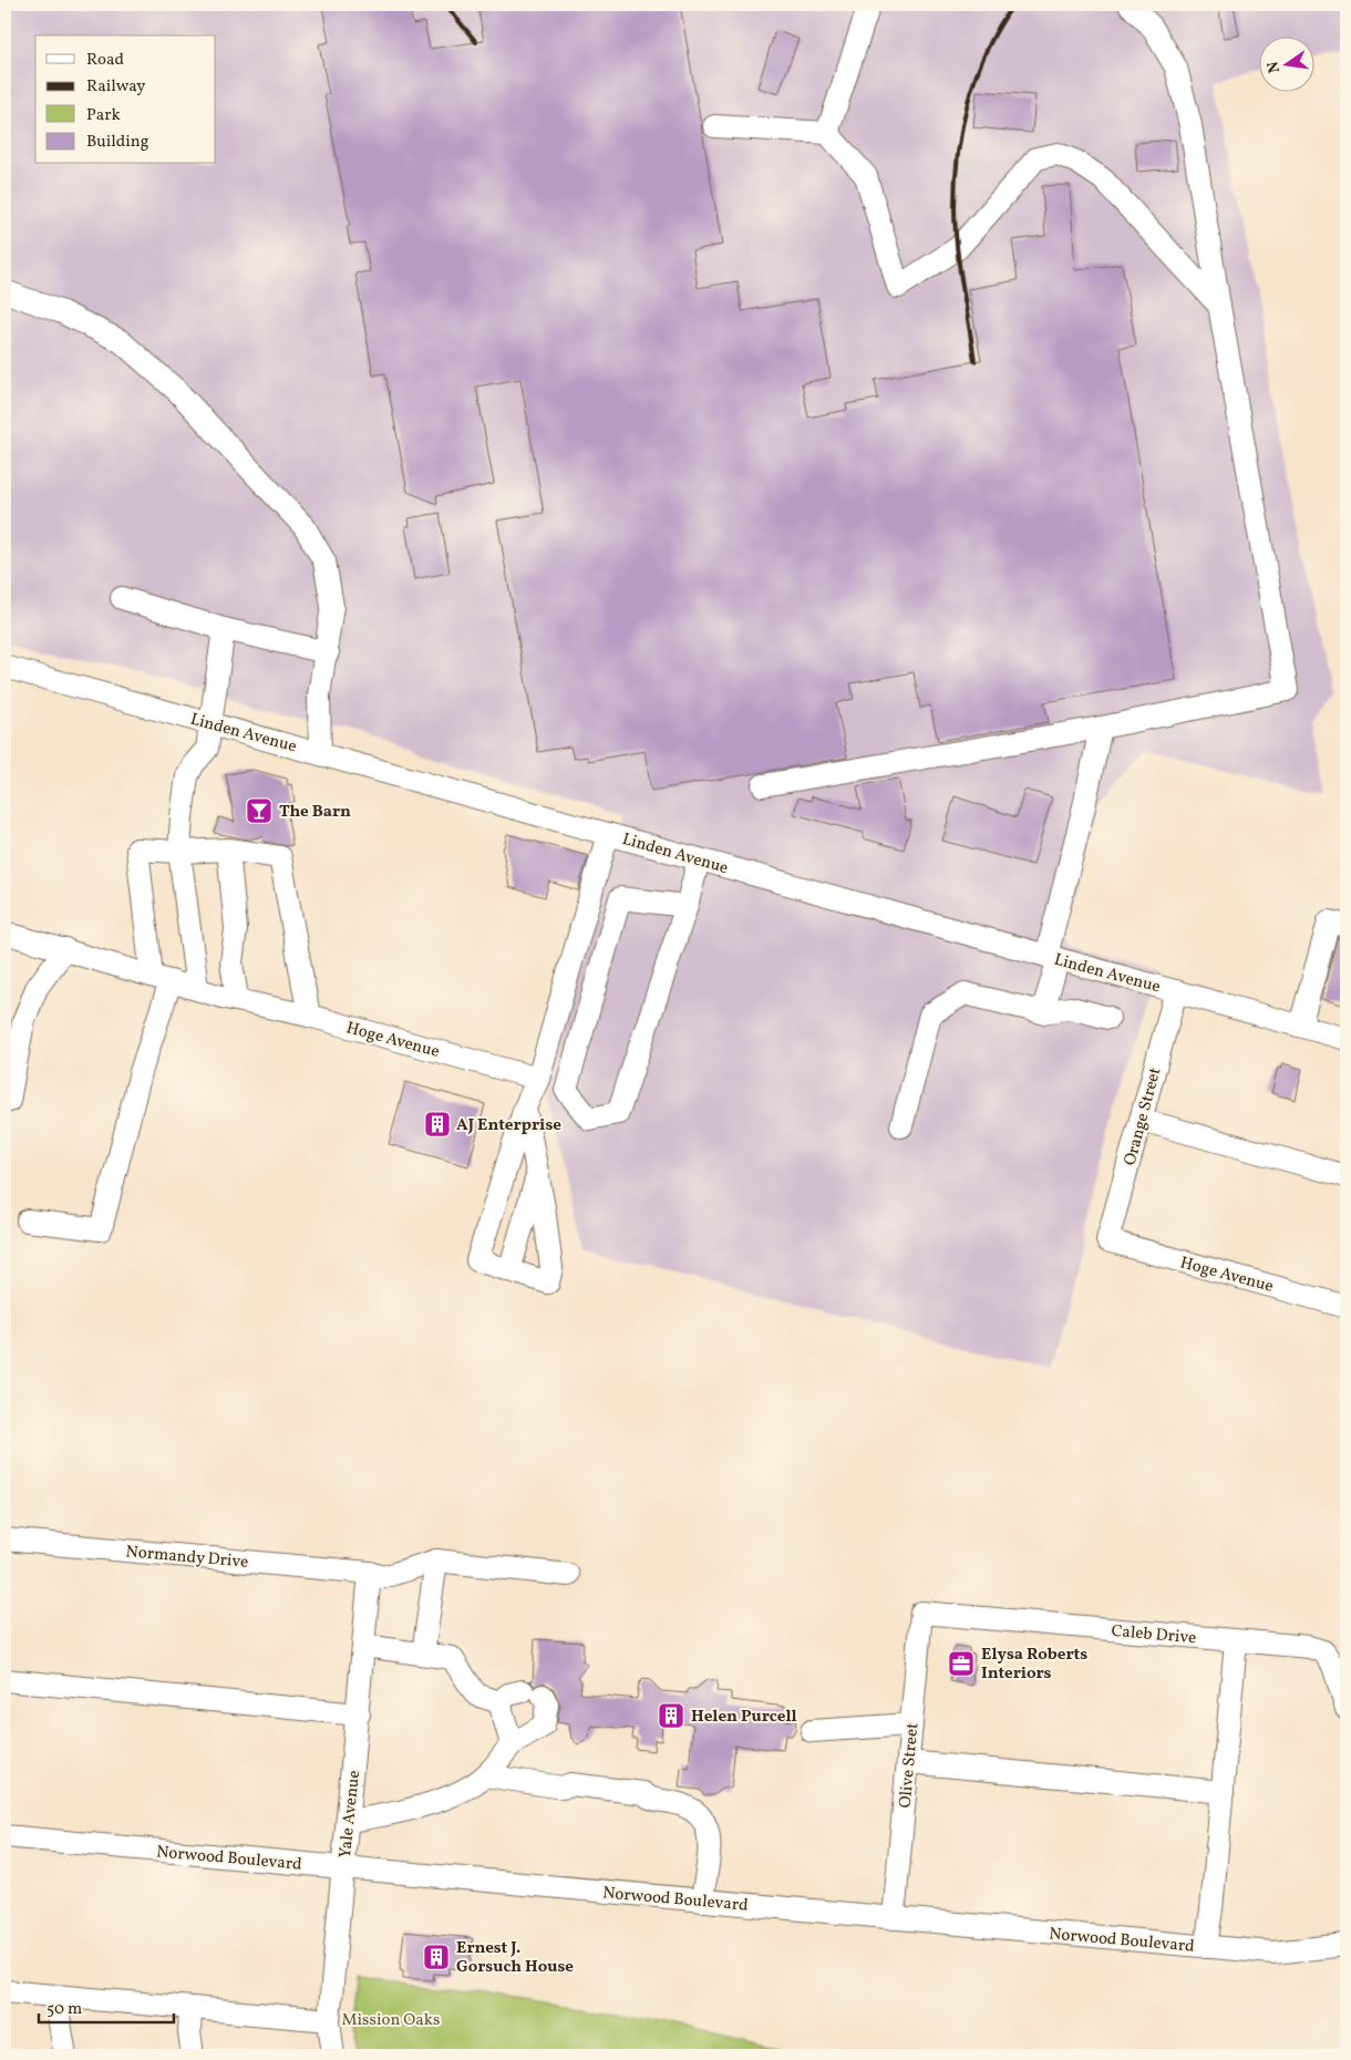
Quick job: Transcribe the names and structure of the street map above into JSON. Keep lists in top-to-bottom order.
{
  "streets": {
    "street": [
      "Linden Avenue",
      "Hoge Avenue",
      "Orange Street",
      "Normandy Drive",
      "Caleb Drive",
      "Olive Street",
      "Yale Avenue",
      "Norwood Boulevard"
    ]
  },
  "crossings": [
    ["Linden Avenue", "Orange Street"],
    ["Hoge Avenue", "Orange Street"],
    ["Normandy Drive", "Yale Avenue"],
    ["Caleb Drive", "Olive Street"],
    ["Olive Street", "Norwood Boulevard"],
    ["Yale Avenue", "Norwood Boulevard"]
  ],
  "parks": ["Mission Oaks"],
  "places": {
    "bar": ["The Barn"],
    "building": ["AJ Enterprise", "Helen Purcell", "Ernest J. Gorsuch House"],
    "office": ["Elysa Roberts Interiors"]
  },
  "legend": [
    "Road",
    "Railway",
    "Park",
    "Building"
  ],
  "scale_bar": "50 m",
  "north": "left"
}
